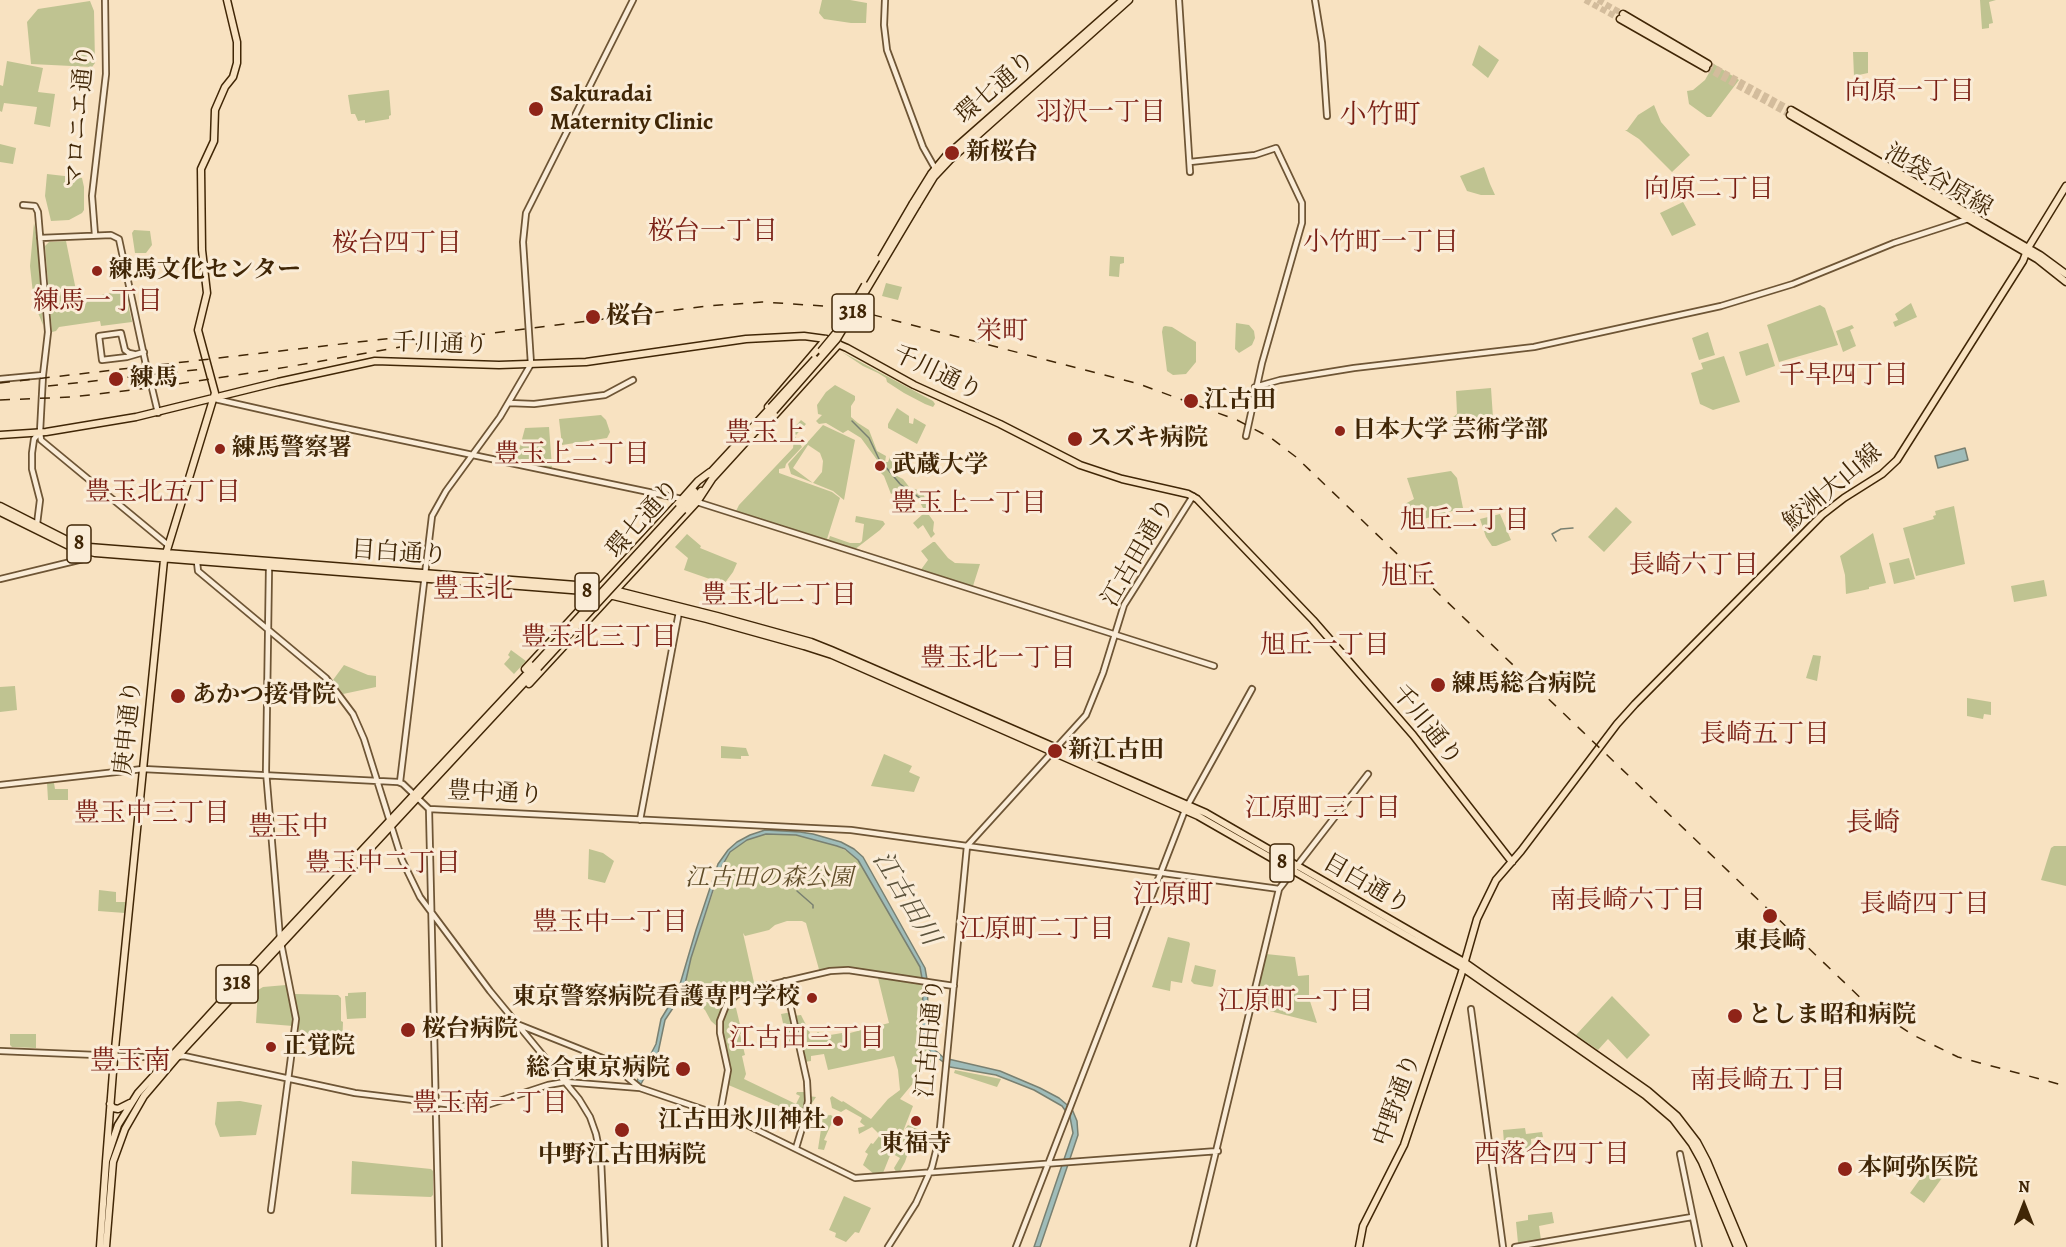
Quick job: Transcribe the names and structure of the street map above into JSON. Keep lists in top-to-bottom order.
{
  "streets": {
    "main road": [
      "環七通り",
      "池袋谷原線",
      "318",
      "千川通り",
      "鮫洲大山線",
      "8",
      "目白通り",
      "庚申通り",
      "中野通り"
    ],
    "street": ["マロニエ通り", "江古田通り", "豊中通り"]
  },
  "crossings": [
    ["環七通り", "庚申通り"],
    ["環七通り", "豊中通り"],
    ["池袋谷原線", "鮫洲大山線"],
    ["千川通り", "鮫洲大山線"],
    ["千川通り", "江古田通り"],
    ["千川通り", "庚申通り"],
    ["鮫洲大山線", "目白通り"],
    ["鮫洲大山線", "中野通り"],
    ["江古田通り", "目白通り"],
    ["江古田通り", "豊中通り"],
    ["目白通り", "庚申通り"],
    ["目白通り", "中野通り"]
  ],
  "districts": [
    "向原一丁目",
    "羽沢一丁目",
    "小竹町",
    "向原二丁目",
    "桜台一丁目",
    "小竹町一丁目",
    "桜台四丁目",
    "練馬一丁目",
    "栄町",
    "千早四丁目",
    "豊玉上",
    "豊玉上二丁目",
    "豊玉北五丁目",
    "豊玉上一丁目",
    "旭丘二丁目",
    "長崎六丁目",
    "旭丘",
    "豊玉北",
    "豊玉北二丁目",
    "豊玉北三丁目",
    "旭丘一丁目",
    "豊玉北一丁目",
    "長崎五丁目",
    "江原町三丁目",
    "豊玉中三丁目",
    "長崎",
    "豊玉中",
    "豊玉中二丁目",
    "江原町",
    "南長崎六丁目",
    "長崎四丁目",
    "豊玉中一丁目",
    "江原町二丁目",
    "江原町一丁目",
    "江古田三丁目",
    "豊玉南",
    "南長崎五丁目",
    "豊玉南一丁目",
    "西落合四丁目"
  ],
  "water": ["江古田川"],
  "parks": ["江古田の森公園"],
  "places": [
    "Sakuradai Maternity Clinic",
    "新桜台",
    "練馬文化センター",
    "桜台",
    "練馬",
    "江古田",
    "日本大学 芸術学部",
    "スズキ病院",
    "練馬警察署",
    "武蔵大学",
    "練馬総合病院",
    "あかつ接骨院",
    "新江古田",
    "東長崎",
    "東京警察病院看護専門学校",
    "としま昭和病院",
    "桜台病院",
    "正覚院",
    "総合東京病院",
    "江古田氷川神社",
    "東福寺",
    "中野江古田病院",
    "本阿弥医院"
  ],
  "north": "top"
}
